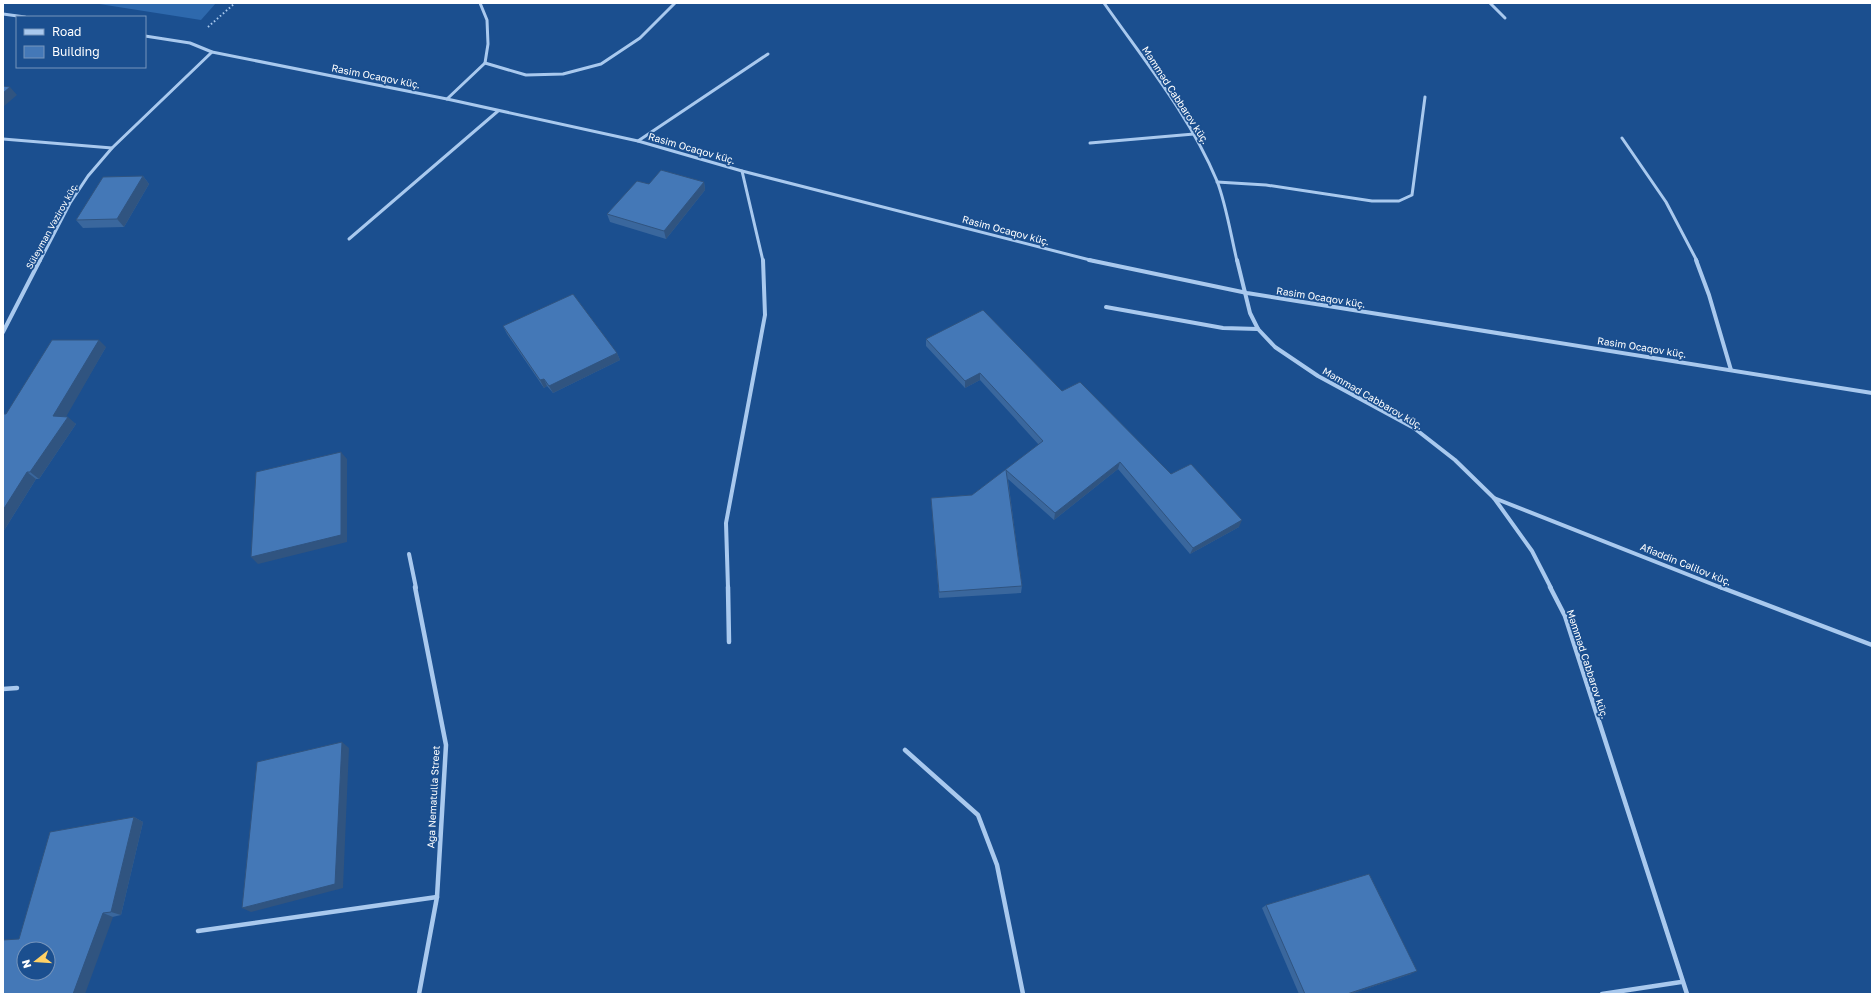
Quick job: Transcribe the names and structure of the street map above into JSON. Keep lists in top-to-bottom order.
{
  "streets": {
    "street": [
      "Rasim Ocaqov küç.",
      "Məmməd Cabbarov küç.",
      "Süleyman Vəzirov küç.",
      "Afiəddin Cəlilov küç.",
      "Aga Nematulla Street"
    ]
  },
  "crossings": [
    ["Rasim Ocaqov küç.", "Məmməd Cabbarov küç."],
    ["Rasim Ocaqov küç.", "Süleyman Vəzirov küç."],
    ["Məmməd Cabbarov küç.", "Afiəddin Cəlilov küç."]
  ],
  "legend": ["Road", "Building"],
  "north": "left"
}
